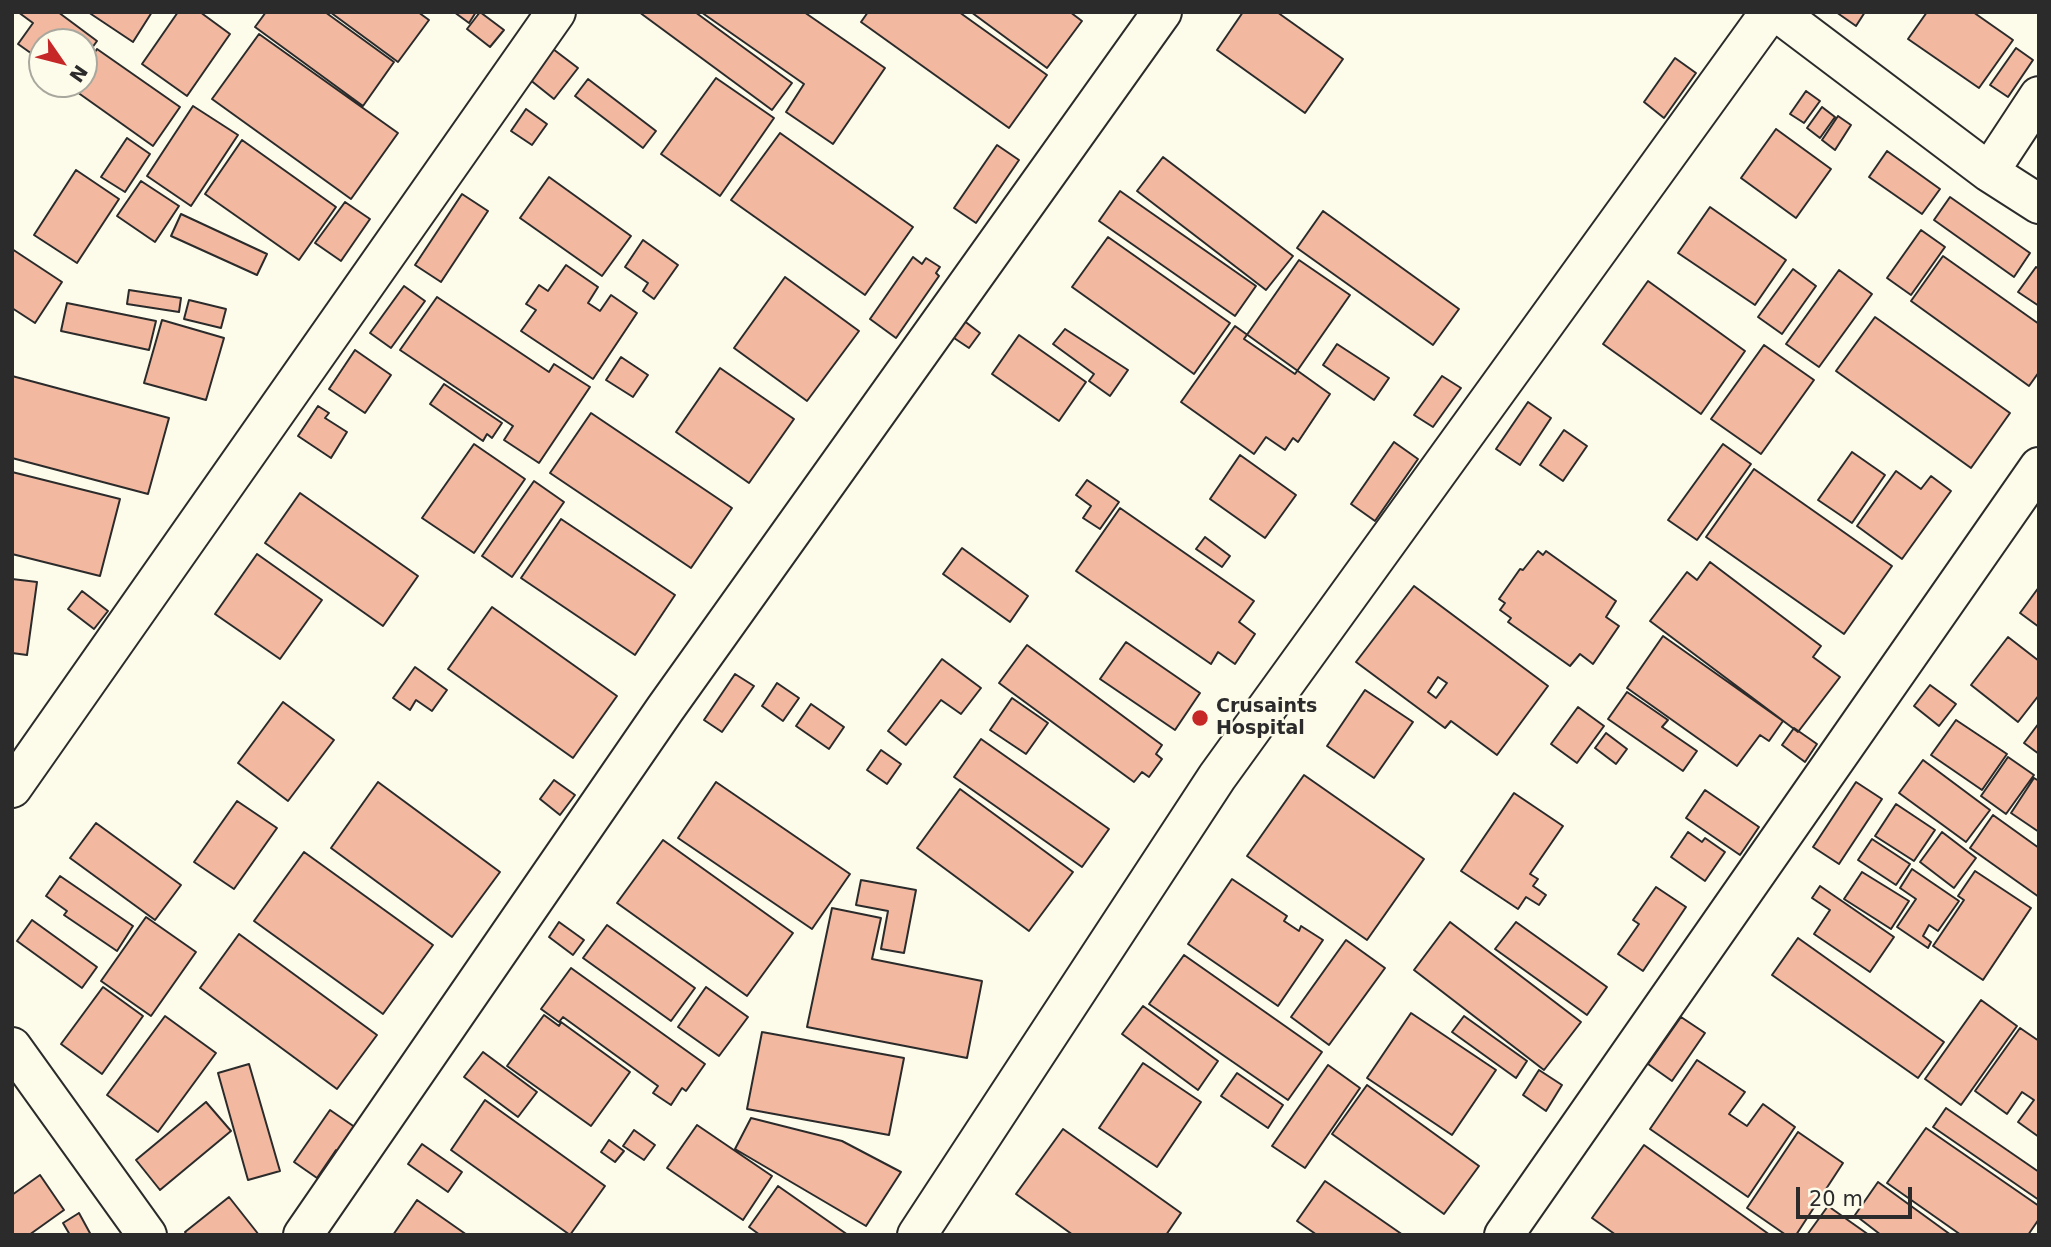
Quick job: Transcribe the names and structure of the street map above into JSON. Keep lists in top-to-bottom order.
{
  "places": ["Crusaints Hospital"],
  "scale_bar": "20 m",
  "north": "bottom right"
}
